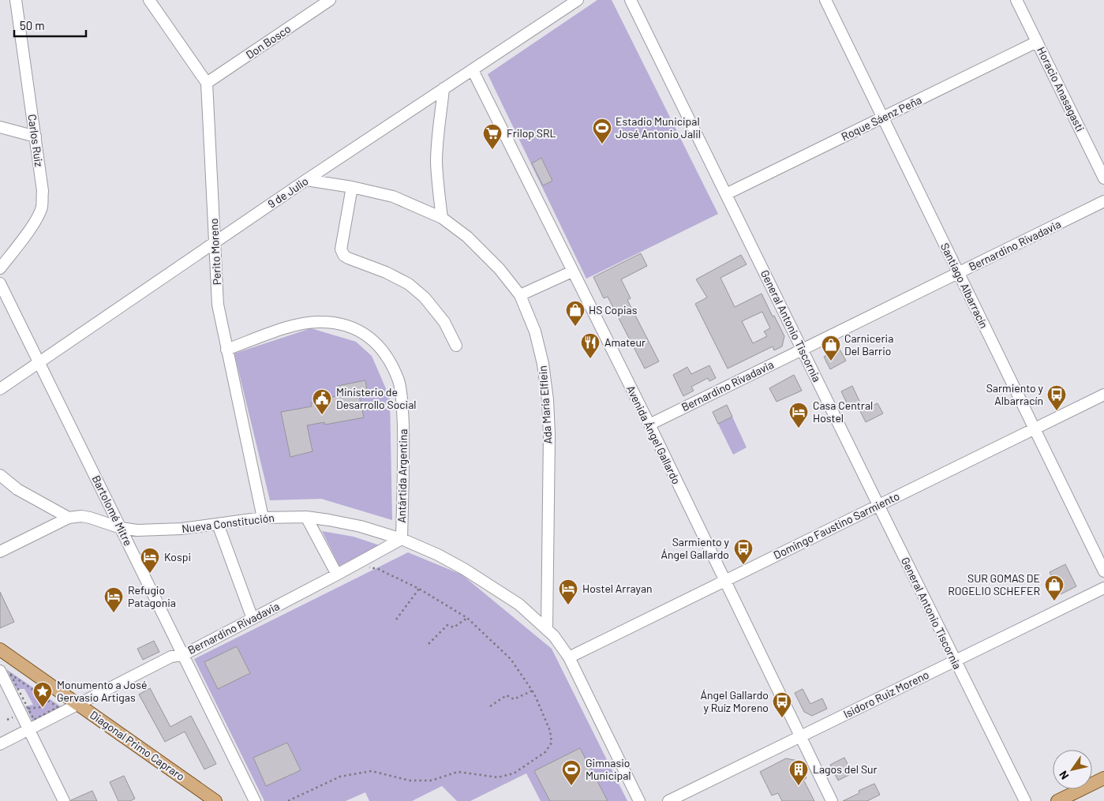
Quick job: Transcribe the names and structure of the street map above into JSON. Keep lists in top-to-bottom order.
{
  "streets": {
    "main road": ["Diagonal Primo Capraro"],
    "street": [
      "Don Bosco",
      "Horacio Anasagasti",
      "Roque Sáenz Peña",
      "Carlos Ruiz",
      "9 de Julio",
      "Bernardino Rivadavia",
      "Perito Moreno",
      "Santiago Albarracín",
      "General Antonio Tiscornia",
      "Ada María Elflein",
      "Avenida Ángel Gallardo",
      "Antártida Argentina",
      "Bartolomé Mitre",
      "Nueva Constitución",
      "Domingo Faustino Sarmiento",
      "Isidoro Ruiz Moreno"
    ]
  },
  "crossings": [
    ["Don Bosco", "Perito Moreno"],
    ["Horacio Anasagasti", "Roque Sáenz Peña"],
    ["Roque Sáenz Peña", "Santiago Albarracín"],
    ["Roque Sáenz Peña", "General Antonio Tiscornia"],
    ["9 de Julio", "Perito Moreno"],
    ["9 de Julio", "Ada María Elflein"],
    ["9 de Julio", "Avenida Ángel Gallardo"],
    ["9 de Julio", "Bartolomé Mitre"],
    ["Bernardino Rivadavia", "Santiago Albarracín"],
    ["Bernardino Rivadavia", "General Antonio Tiscornia"],
    ["Bernardino Rivadavia", "Avenida Ángel Gallardo"],
    ["Bernardino Rivadavia", "Antártida Argentina"],
    ["Bernardino Rivadavia", "Bartolomé Mitre"],
    ["Bernardino Rivadavia", "Nueva Constitución"],
    ["Bernardino Rivadavia", "Diagonal Primo Capraro"],
    ["Perito Moreno", "Antártida Argentina"],
    ["Perito Moreno", "Nueva Constitución"],
    ["Santiago Albarracín", "Domingo Faustino Sarmiento"],
    ["General Antonio Tiscornia", "Domingo Faustino Sarmiento"],
    ["General Antonio Tiscornia", "Isidoro Ruiz Moreno"],
    ["Ada María Elflein", "Nueva Constitución"],
    ["Avenida Ángel Gallardo", "Domingo Faustino Sarmiento"],
    ["Avenida Ángel Gallardo", "Isidoro Ruiz Moreno"],
    ["Antártida Argentina", "Nueva Constitución"],
    ["Bartolomé Mitre", "Nueva Constitución"],
    ["Nueva Constitución", "Domingo Faustino Sarmiento"]
  ],
  "places": {
    "sports": ["Estadio Municipal José Antonio Jalil", "Gimnasio Municipal"],
    "supermarket": ["Frilop SRL"],
    "shop": ["HS Copias", "Carniceria Del Barrio", "SUR GOMAS DE ROGELIO SCHEFER"],
    "restaurant": ["Amateur"],
    "bus stop": ["Sarmiento y Albarracín", "Sarmiento y Ángel Gallardo", "Ángel Gallardo y Ruíz Moreno"],
    "public building": ["Ministerio de Desarrollo Social"],
    "hotel": [
      "Casa Central Hostel",
      "Kospi",
      "Hostel Arrayan",
      "Refugio Patagonia"
    ],
    "place": ["Monumento a José Gervasio Artigas"],
    "building": ["Lagos del Sur"]
  },
  "scale_bar": "50 m",
  "north": "bottom left"
}
